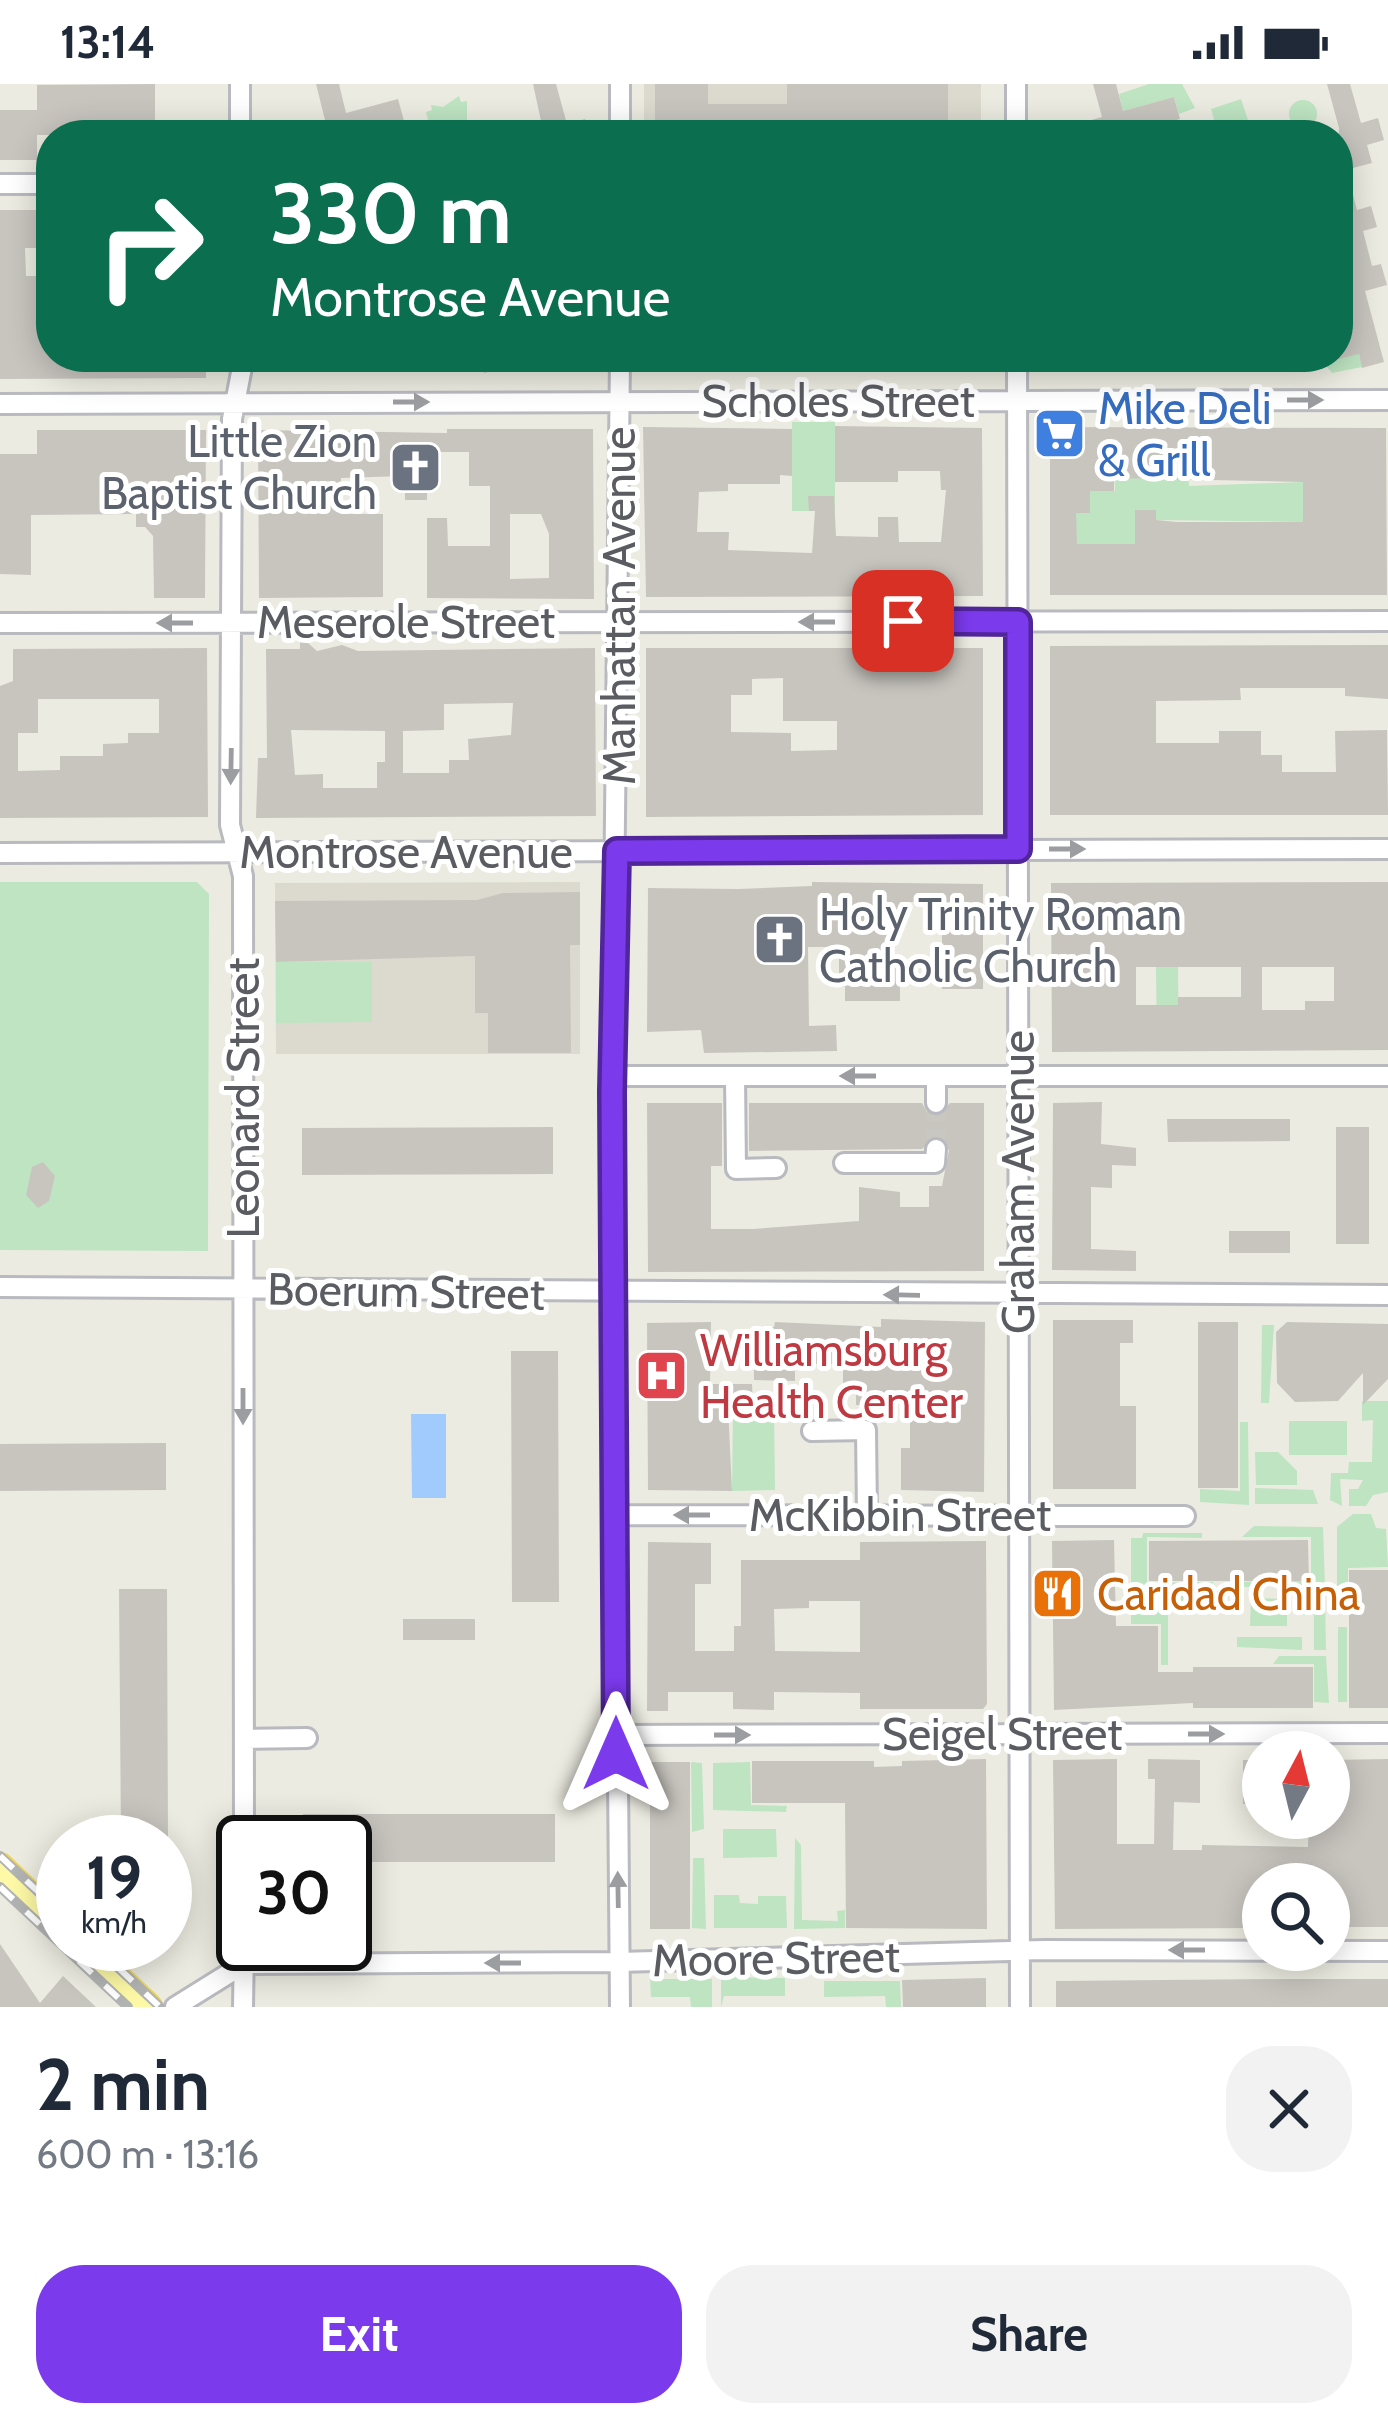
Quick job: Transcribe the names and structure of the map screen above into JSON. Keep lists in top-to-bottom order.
{
  "streets": {
    "street": [
      "Scholes Street",
      "Manhattan Avenue",
      "Meserole Street",
      "Montrose Avenue",
      "Leonard Street",
      "Graham Avenue",
      "Boerum Street",
      "McKibbin Street",
      "Seigel Street",
      "Moore Street"
    ]
  },
  "crossings": [
    ["Scholes Street", "Manhattan Avenue"],
    ["Scholes Street", "Leonard Street"],
    ["Scholes Street", "Graham Avenue"],
    ["Manhattan Avenue", "Meserole Street"],
    ["Manhattan Avenue", "Montrose Avenue"],
    ["Manhattan Avenue", "Boerum Street"],
    ["Manhattan Avenue", "McKibbin Street"],
    ["Manhattan Avenue", "Seigel Street"],
    ["Manhattan Avenue", "Moore Street"],
    ["Meserole Street", "Leonard Street"],
    ["Meserole Street", "Graham Avenue"],
    ["Montrose Avenue", "Leonard Street"],
    ["Montrose Avenue", "Graham Avenue"],
    ["Leonard Street", "Boerum Street"],
    ["Graham Avenue", "Boerum Street"],
    ["Graham Avenue", "McKibbin Street"],
    ["Graham Avenue", "Seigel Street"],
    ["Graham Avenue", "Moore Street"]
  ],
  "one_way": [
    "Scholes Street",
    "Meserole Street",
    "Leonard Street",
    "McKibbin Street",
    "Seigel Street",
    "Moore Street"
  ],
  "places": {
    "supermarket": ["Mike Deli & Grill"],
    "church": ["Little Zion Baptist Church", "Holy Trinity Roman Catholic Church"],
    "hospital": ["Williamsburg Health Center"],
    "restaurant": ["Caridad China"]
  },
  "north": "top",
  "page": {
    "status": "13:14",
    "turn": ["330 m", "Montrose Avenue"],
    "speed": "19 km/h",
    "limit": "30",
    "heading": ["2 min", "600 m · 13:16"],
    "buttons": ["Exit", "Share"]
  }
}
